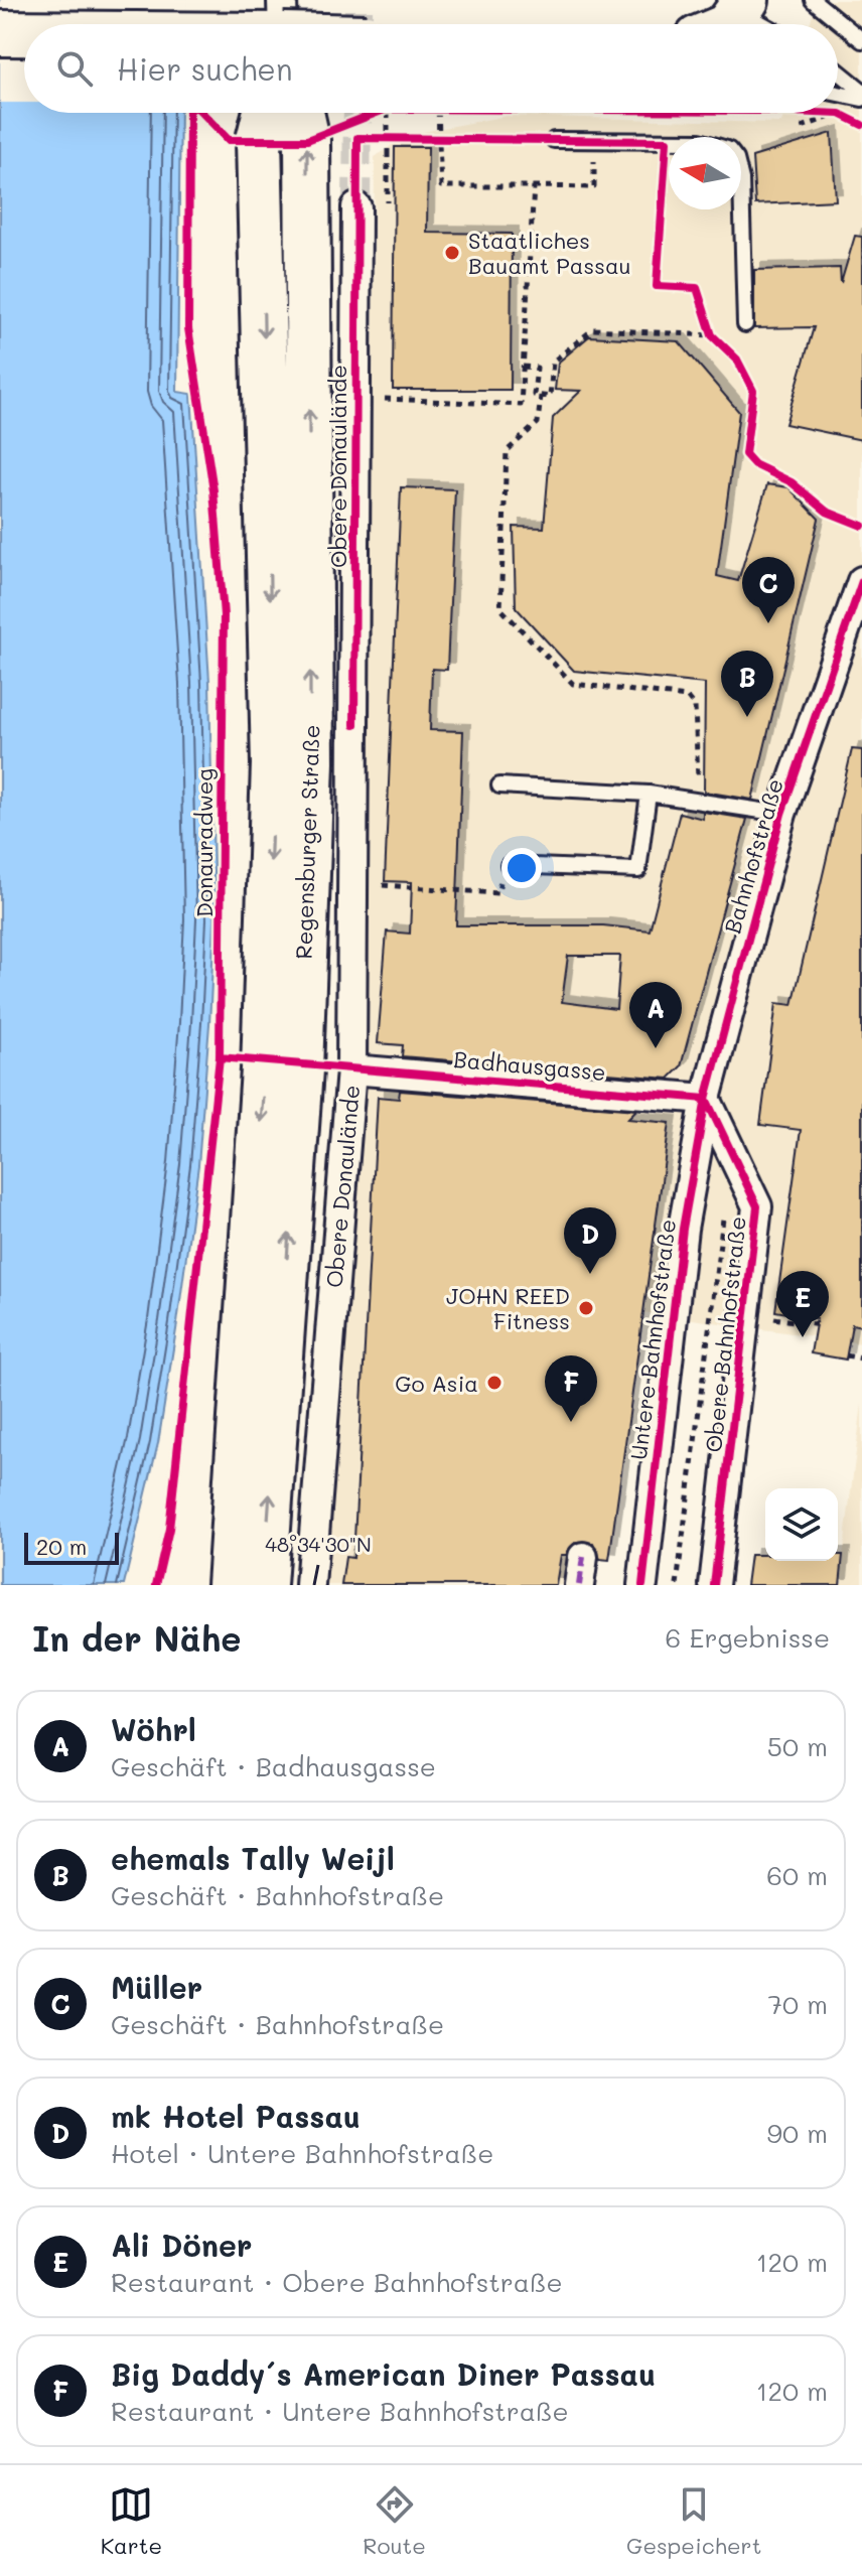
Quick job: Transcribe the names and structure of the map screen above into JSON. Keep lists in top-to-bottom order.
{
  "streets": {
    "main road": ["Regensburger Straße"],
    "street": [
      "Obere Donaulände",
      "Bahnhofstraße",
      "Badhausgasse",
      "Obere Bahnhofstraße",
      "Untere Bahnhofstraße"
    ],
    "cycle path": ["Donauradweg"]
  },
  "crossings": [
    ["Obere Donaulände", "Badhausgasse"],
    ["Bahnhofstraße", "Badhausgasse"],
    ["Bahnhofstraße", "Obere Bahnhofstraße"],
    ["Bahnhofstraße", "Untere Bahnhofstraße"],
    ["Badhausgasse", "Obere Bahnhofstraße"],
    ["Badhausgasse", "Untere Bahnhofstraße"],
    ["Obere Bahnhofstraße", "Untere Bahnhofstraße"]
  ],
  "places": ["Staatliches Bauamt Passau", "JOHN REED Fitness", "Go Asia"],
  "scale_bar": "20 m",
  "north": "left",
  "page": {
    "search": "Hier suchen",
    "pins": [
      "C",
      "B",
      "A",
      "D",
      "E",
      "F"
    ],
    "scale": "20 m",
    "heading": ["In der Nähe", "6 Ergebnisse"],
    "list": [
      {
        "mark": "A",
        "name": "Wöhrl",
        "note": "Geschäft · Badhausgasse",
        "value": "50 m"
      },
      {
        "mark": "B",
        "name": "ehemals Tally Weijl",
        "note": "Geschäft · Bahnhofstraße",
        "value": "60 m"
      },
      {
        "mark": "C",
        "name": "Müller",
        "note": "Geschäft · Bahnhofstraße",
        "value": "70 m"
      },
      {
        "mark": "D",
        "name": "mk Hotel Passau",
        "note": "Hotel · Untere Bahnhofstraße",
        "value": "90 m"
      },
      {
        "mark": "E",
        "name": "Ali Döner",
        "note": "Restaurant · Obere Bahnhofstraße",
        "value": "120 m"
      },
      {
        "mark": "F",
        "name": "Big Daddy´s American Diner Passau",
        "note": "Restaurant · Untere Bahnhofstraße",
        "value": "120 m"
      }
    ],
    "nav": ["Karte", "Route", "Gespeichert"]
  },
  "coordinates": ["48°34'30\"N"]
}
